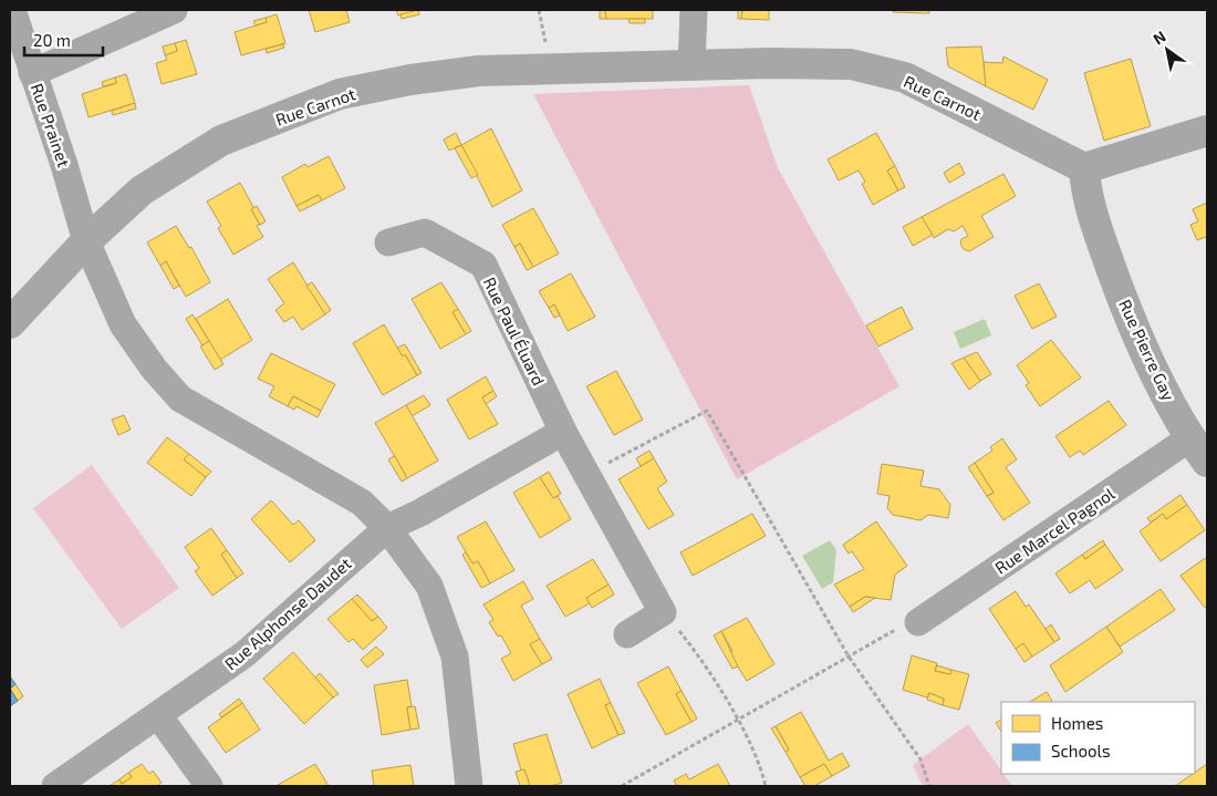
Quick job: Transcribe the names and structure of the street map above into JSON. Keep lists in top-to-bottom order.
{
  "streets": {
    "street": [
      "Rue Carnot",
      "Rue Prainet",
      "Rue Paul Éluard",
      "Rue Pierre Gay",
      "Rue Marcel Pagnol",
      "Rue Alphonse Daudet"
    ]
  },
  "crossings": [
    ["Rue Carnot", "Rue Prainet"],
    ["Rue Carnot", "Rue Pierre Gay"],
    ["Rue Prainet", "Rue Alphonse Daudet"],
    ["Rue Pierre Gay", "Rue Marcel Pagnol"]
  ],
  "legend": ["Homes", "Schools"],
  "scale_bar": "20 m",
  "north": "top left"
}
